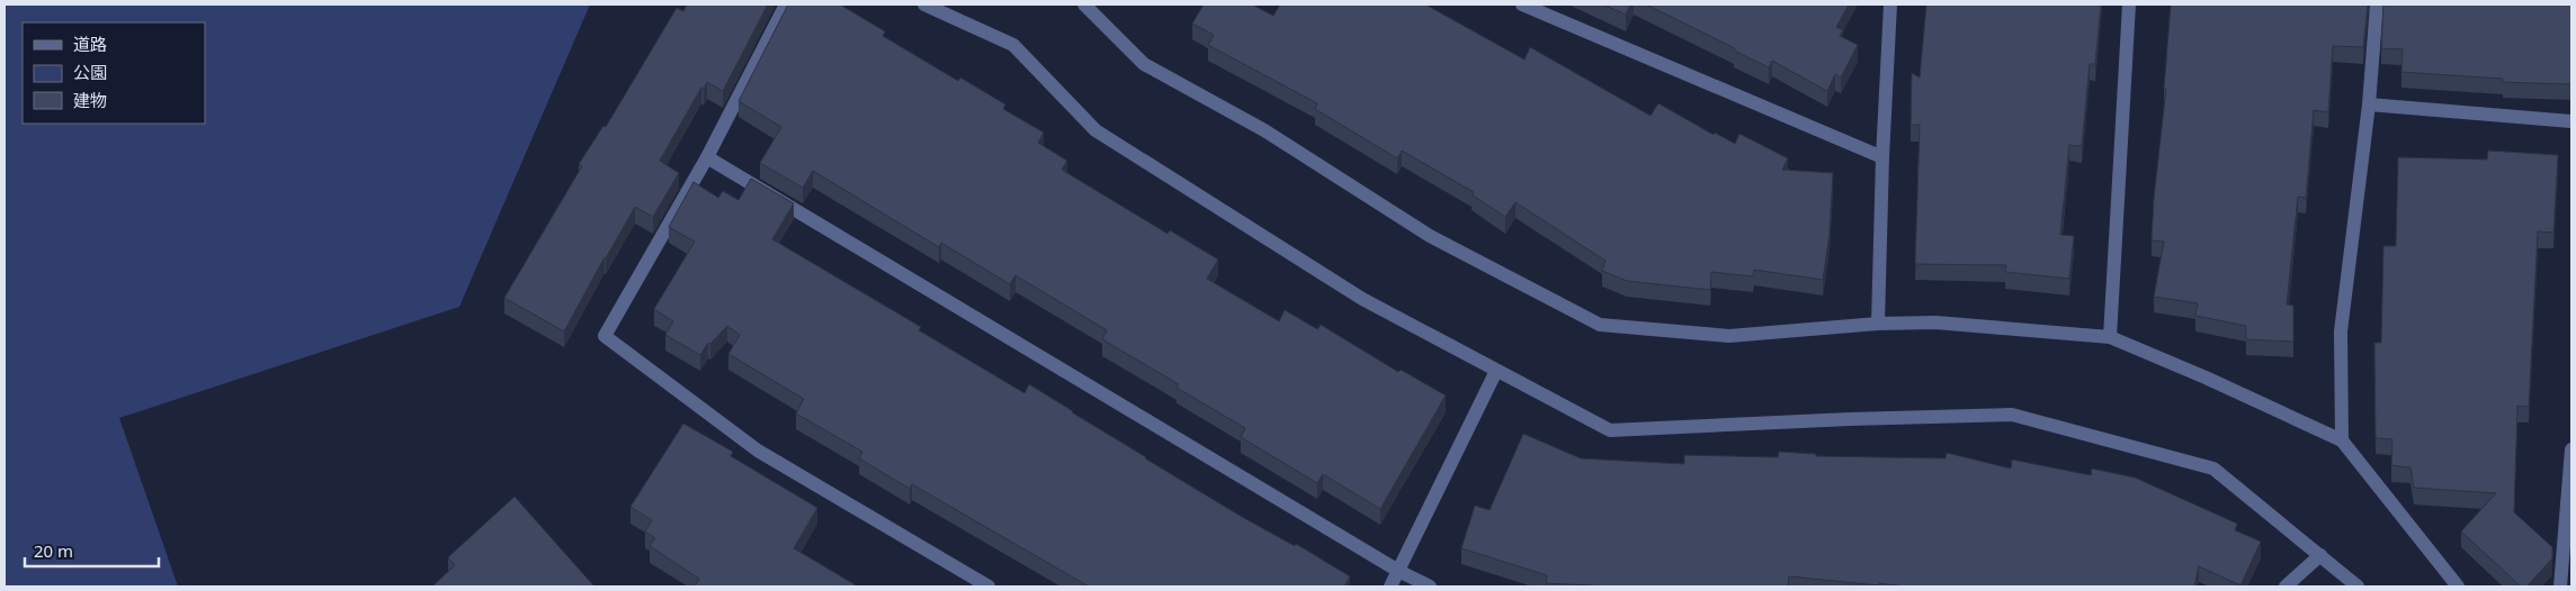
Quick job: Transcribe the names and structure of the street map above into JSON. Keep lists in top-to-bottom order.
{
  "legend": ["道路", "公園", "建物"],
  "scale_bar": "20 m"
}
